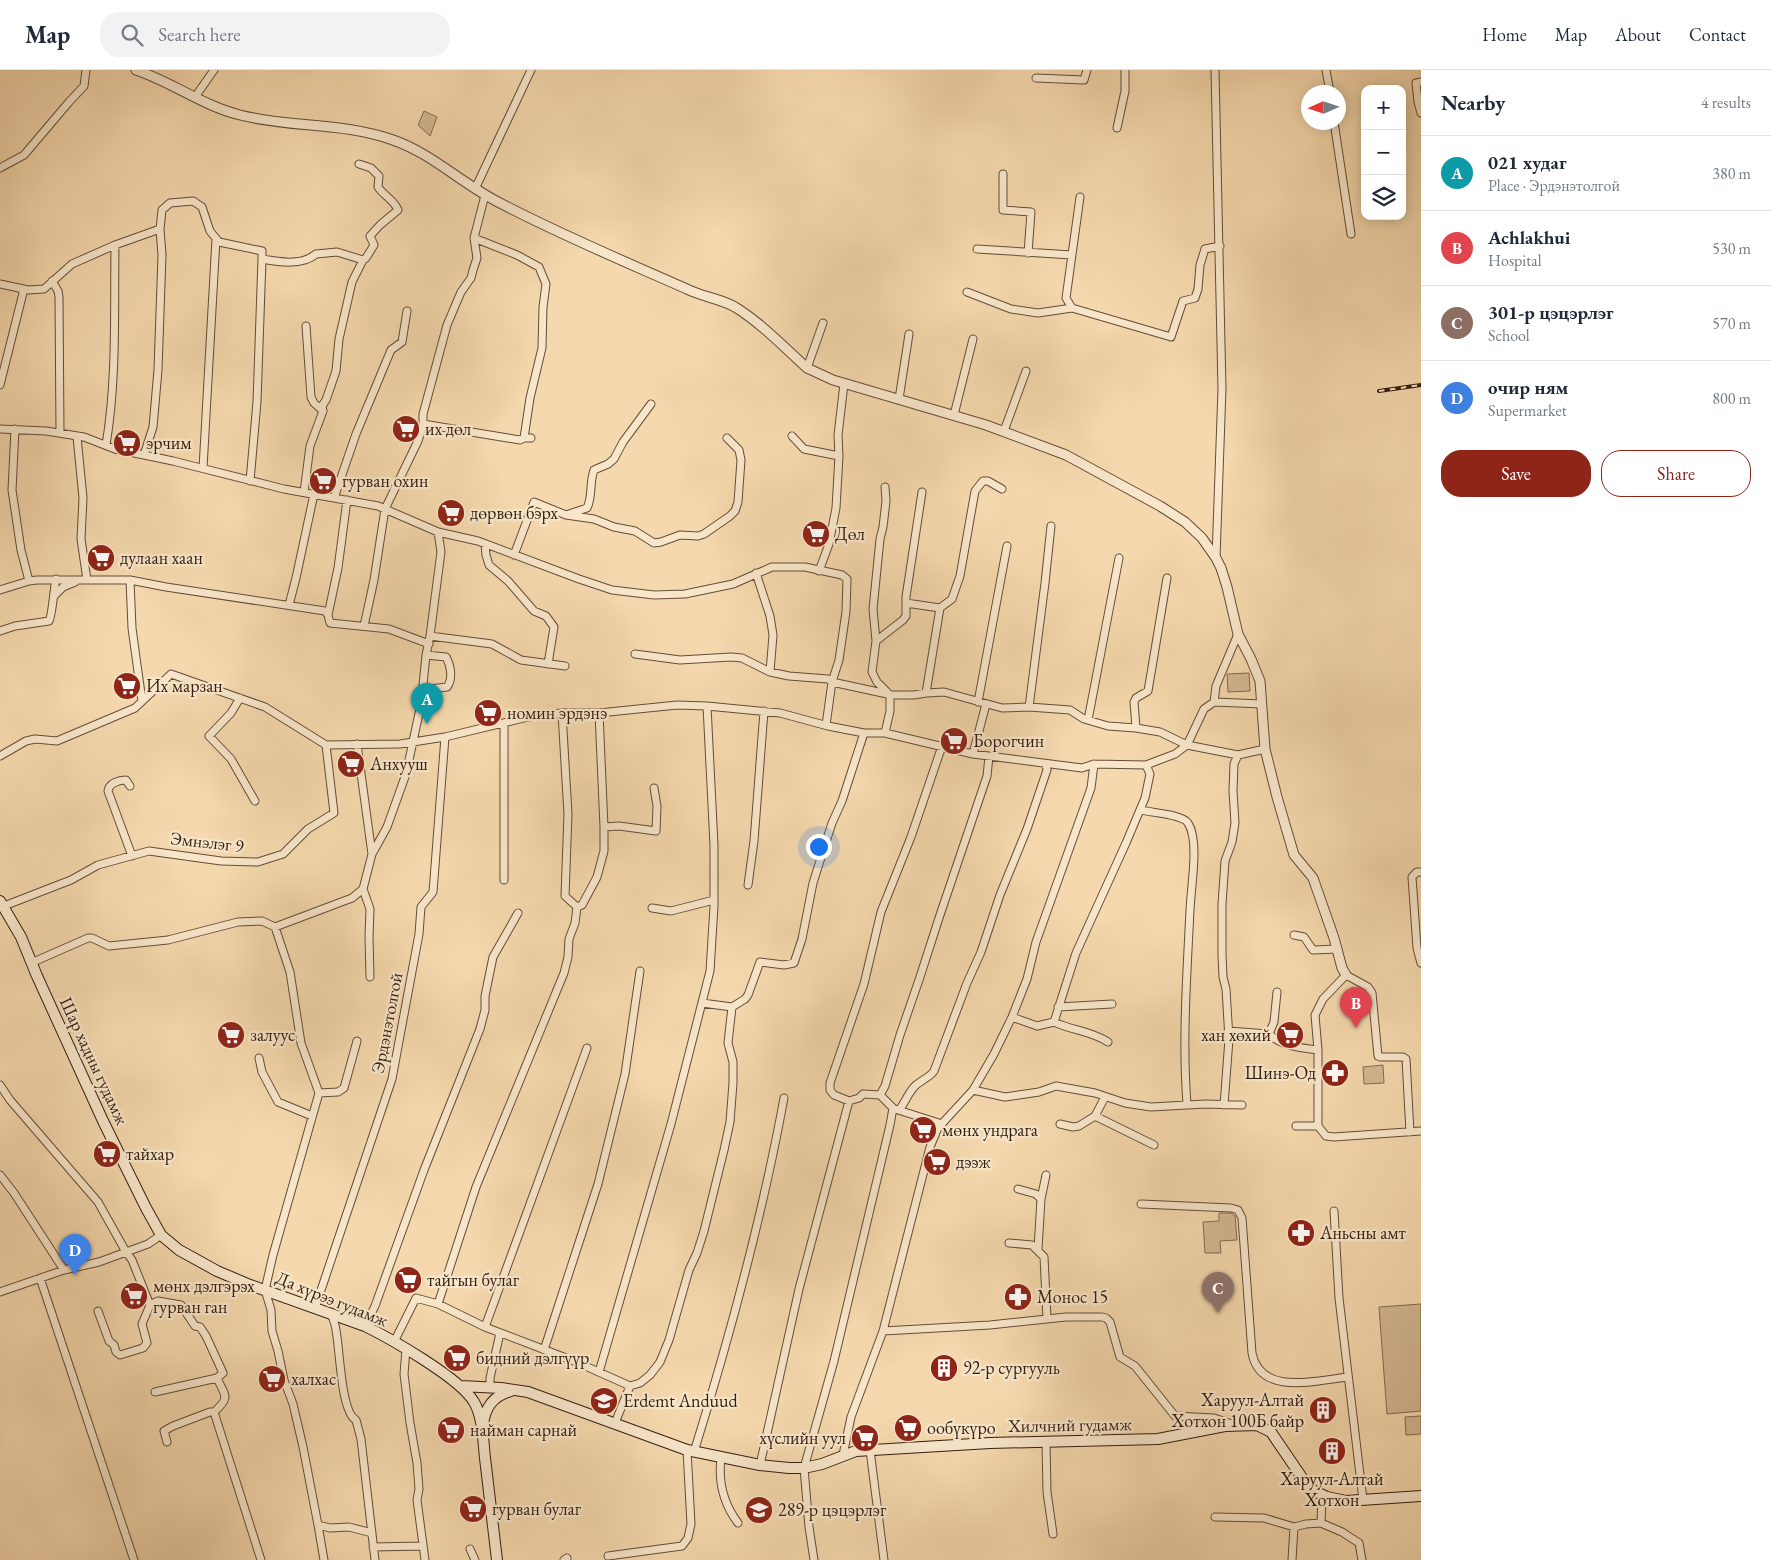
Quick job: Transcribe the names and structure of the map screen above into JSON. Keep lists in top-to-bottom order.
{
  "streets": {
    "main road": ["Шар хадны гудамж", "Да хүрээ гудамж", "Хилчний гудамж"],
    "street": ["Эмнэлэг 9", "Эрдэнэтолгой"]
  },
  "crossings": [
    ["Эмнэлэг 9", "Шар хадны гудамж"],
    ["Эрдэнэтолгой", "Да хүрээ гудамж"],
    ["Шар хадны гудамж", "Да хүрээ гудамж"],
    ["Да хүрээ гудамж", "Хилчний гудамж"]
  ],
  "places": {
    "supermarket": [
      "их дөл",
      "эрчим",
      "гурван охин",
      "дөрвөн бэрх",
      "Дөл",
      "дулаан хаан",
      "Их марзан",
      "номин эрдэнэ",
      "Борогчин",
      "Анхууш",
      "залуус",
      "хан хөхий",
      "мөнх ундрага",
      "тайхар",
      "дээж",
      "тайгын булаг",
      "мөнх дэлгэрэх гурван ган",
      "бидний дэлгүүр",
      "халхас",
      "ообүкүро",
      "найман сарнай",
      "хүслийн уул",
      "гурван булаг"
    ],
    "pharmacy": ["Шинэ-Од", "Аньсны амт", "Монос 15"],
    "building": ["92-р сургууль", "Харуул-Алтай Хотхон 100Б байр", "Харуул-Алтай Хотхон"],
    "school or university": ["Erdemt Anduud", "289-р цэцэрлэг"]
  },
  "north": "left",
  "page": {
    "header": "Map",
    "search": "Search here",
    "nav": [
      "Home",
      "Map",
      "About",
      "Contact"
    ],
    "heading": ["Nearby", "4 results"],
    "map_buttons": ["+", "−"],
    "list": [
      {
        "mark": "A",
        "name": "021 худаг",
        "note": "Place · Эрдэнэтолгой",
        "value": "380 m"
      },
      {
        "mark": "B",
        "name": "Achlakhui",
        "note": "Hospital",
        "value": "530 m"
      },
      {
        "mark": "C",
        "name": "301-р цэцэрлэг",
        "note": "School",
        "value": "570 m"
      },
      {
        "mark": "D",
        "name": "очир ням",
        "note": "Supermarket",
        "value": "800 m"
      }
    ],
    "buttons": ["Save", "Share"],
    "pins": [
      "A",
      "B",
      "D",
      "C"
    ]
  }
}
